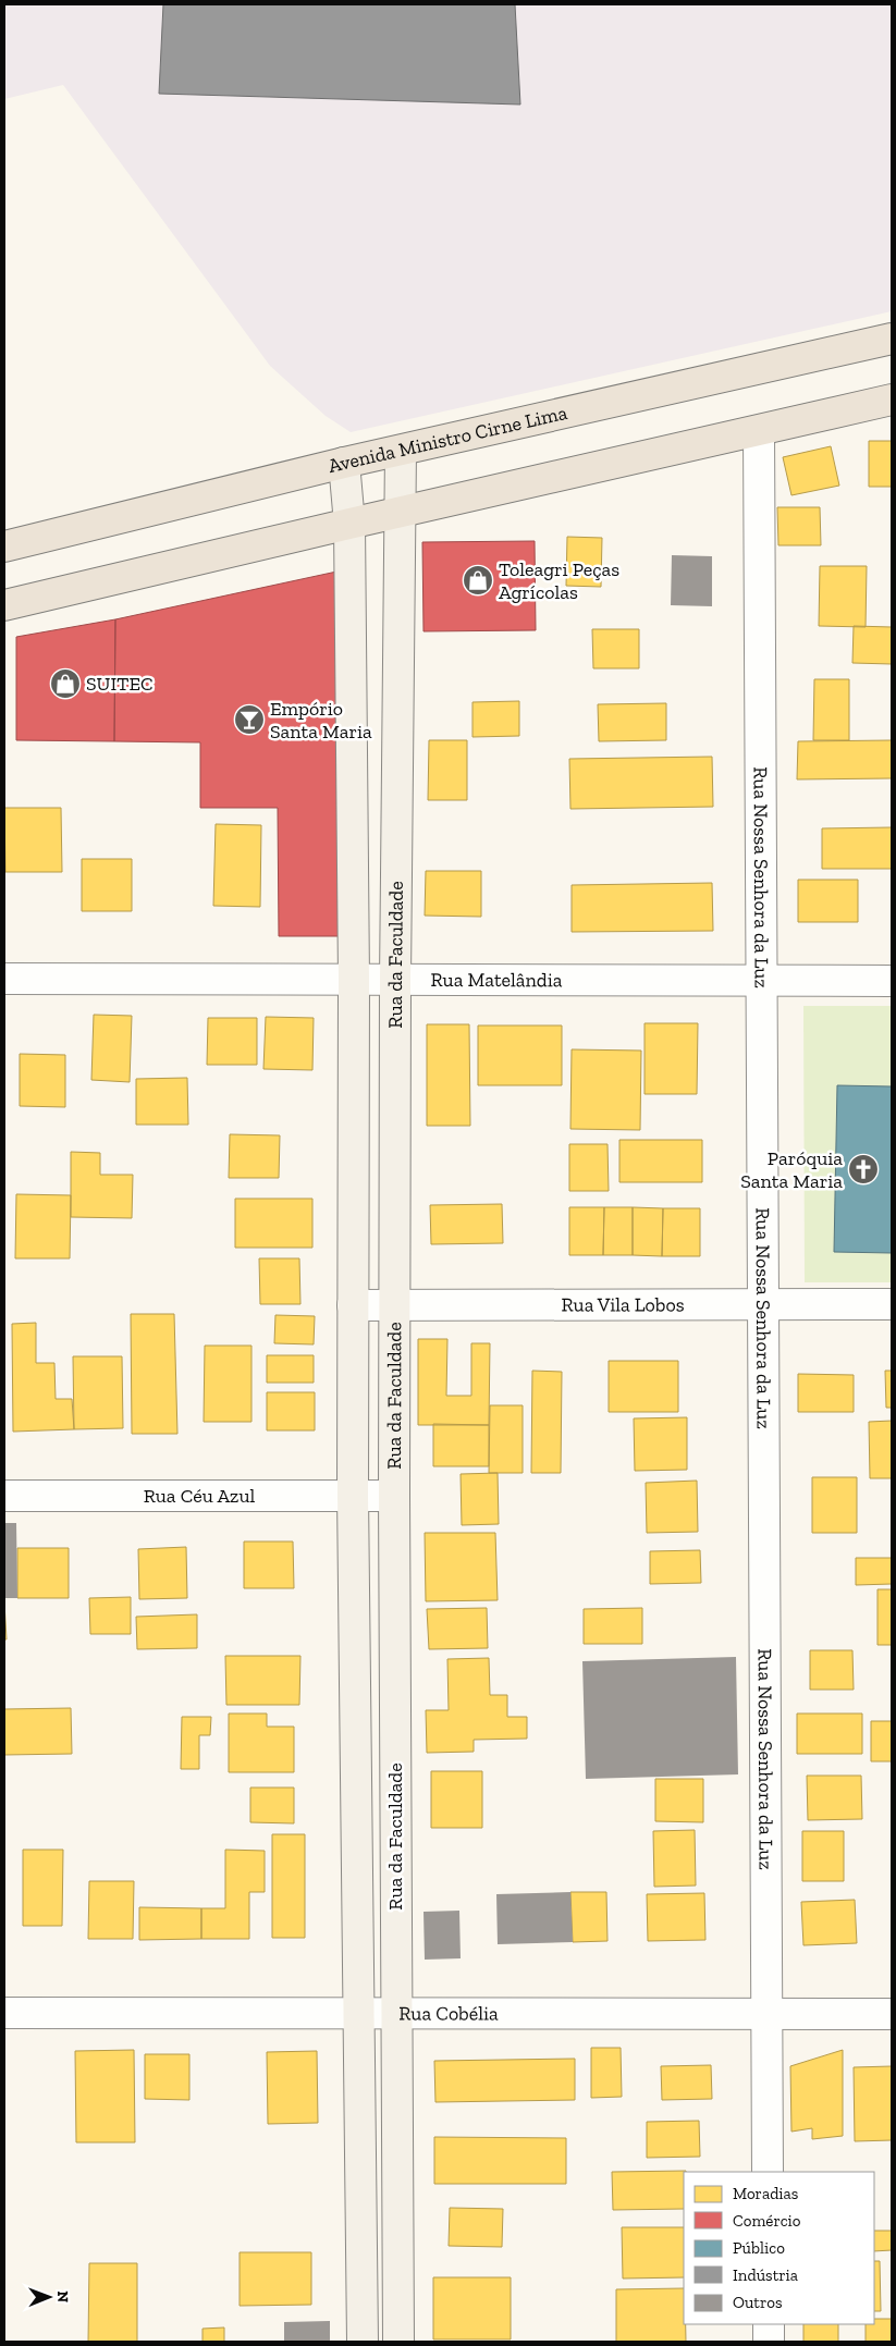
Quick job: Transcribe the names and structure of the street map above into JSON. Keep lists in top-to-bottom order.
{
  "streets": {
    "main road": ["Avenida Ministro Cirne Lima"],
    "street": [
      "Rua Nossa Senhora da Luz",
      "Rua da Faculdade",
      "Rua Matelândia",
      "Rua Vila Lobos",
      "Rua Céu Azul",
      "Rua Cobélia"
    ]
  },
  "crossings": [
    ["Avenida Ministro Cirne Lima", "Rua da Faculdade"],
    ["Rua Nossa Senhora da Luz", "Rua Matelândia"],
    ["Rua Nossa Senhora da Luz", "Rua Vila Lobos"],
    ["Rua Nossa Senhora da Luz", "Rua Cobélia"],
    ["Rua da Faculdade", "Rua Matelândia"],
    ["Rua da Faculdade", "Rua Vila Lobos"],
    ["Rua da Faculdade", "Rua Céu Azul"],
    ["Rua da Faculdade", "Rua Cobélia"]
  ],
  "places": {
    "shop": ["Toleagri Peças Agrícolas", "SUITEC"],
    "bar": ["Empório Santa Maria"],
    "church": ["Paróquia Santa Maria"]
  },
  "legend": [
    "Moradias",
    "Comércio",
    "Público",
    "Indústria",
    "Outros"
  ],
  "north": "right"
}
